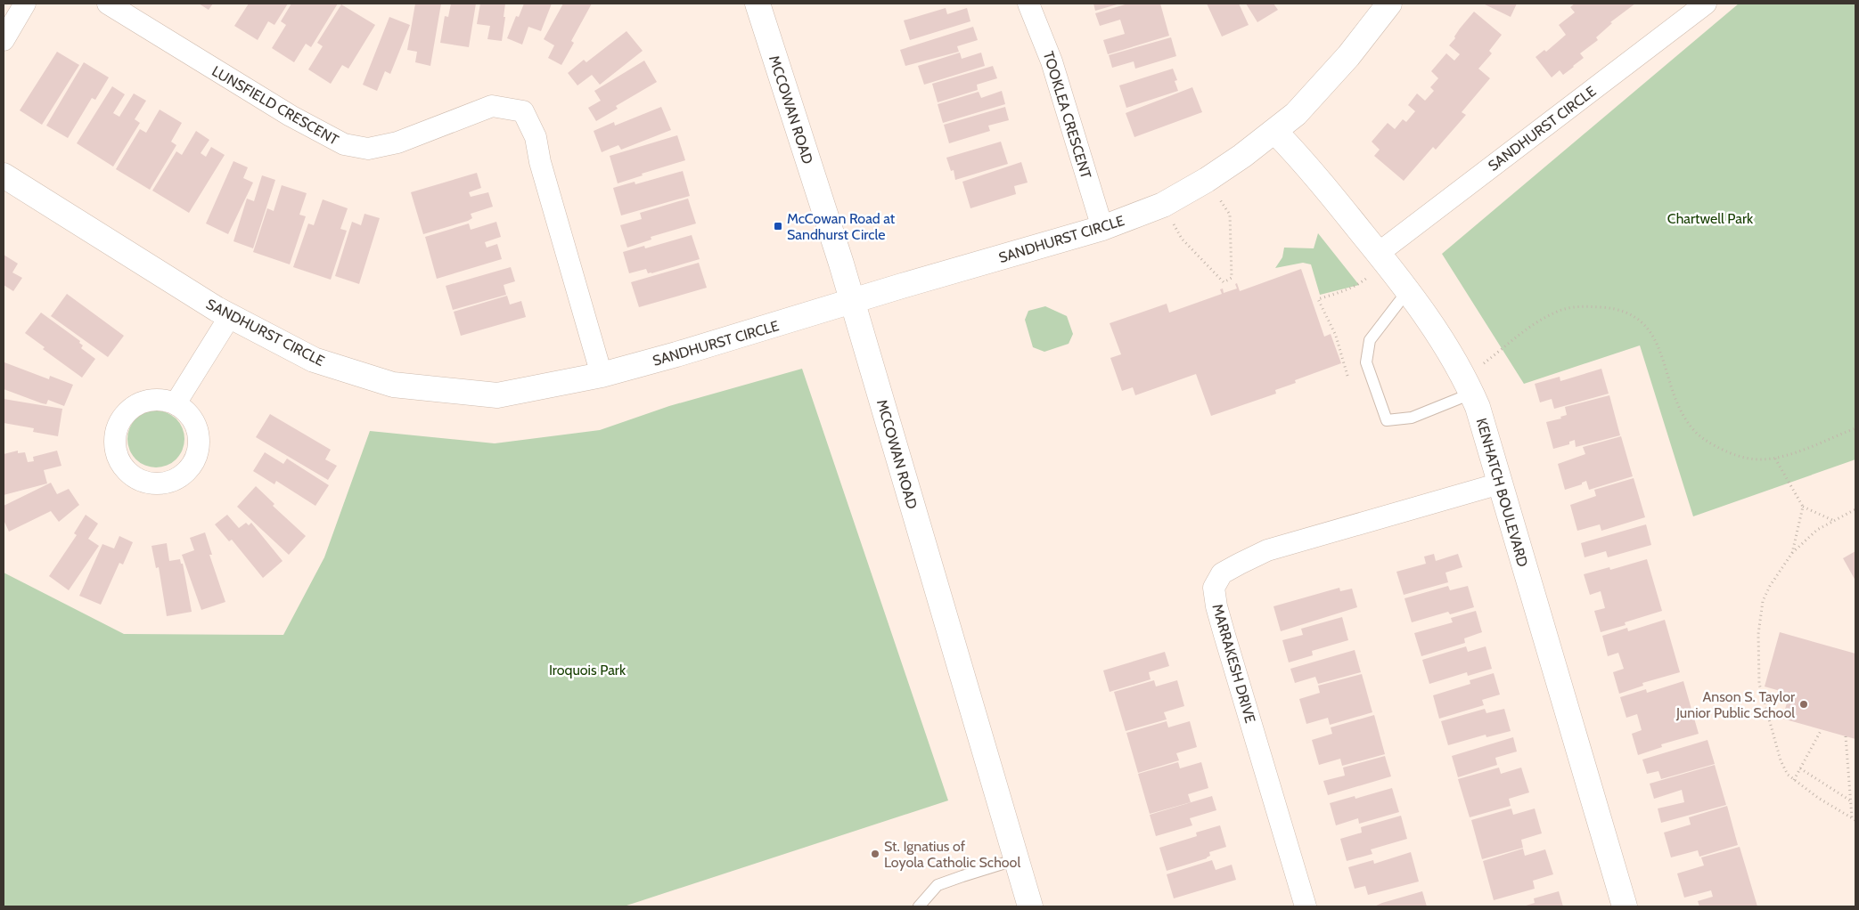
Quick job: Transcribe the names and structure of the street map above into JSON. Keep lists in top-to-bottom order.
{
  "streets": {
    "street": [
      "LUNSFIELD CRESCENT",
      "MCCOWAN ROAD",
      "TOOKLEA CRESCENT",
      "SANDHURST CIRCLE",
      "KENHATCH BOULEVARD",
      "MARRAKESH DRIVE"
    ]
  },
  "crossings": [
    ["LUNSFIELD CRESCENT", "SANDHURST CIRCLE"],
    ["MCCOWAN ROAD", "SANDHURST CIRCLE"],
    ["TOOKLEA CRESCENT", "SANDHURST CIRCLE"],
    ["SANDHURST CIRCLE", "KENHATCH BOULEVARD"],
    ["KENHATCH BOULEVARD", "MARRAKESH DRIVE"]
  ],
  "parks": ["Chartwell Park", "Iroquois Park"],
  "places": {
    "transit": ["McCowan Road at Sandhurst Circle"],
    "other": ["Anson S. Taylor Junior Public School", "St. Ignatius of Loyola Catholic School"]
  }
}
